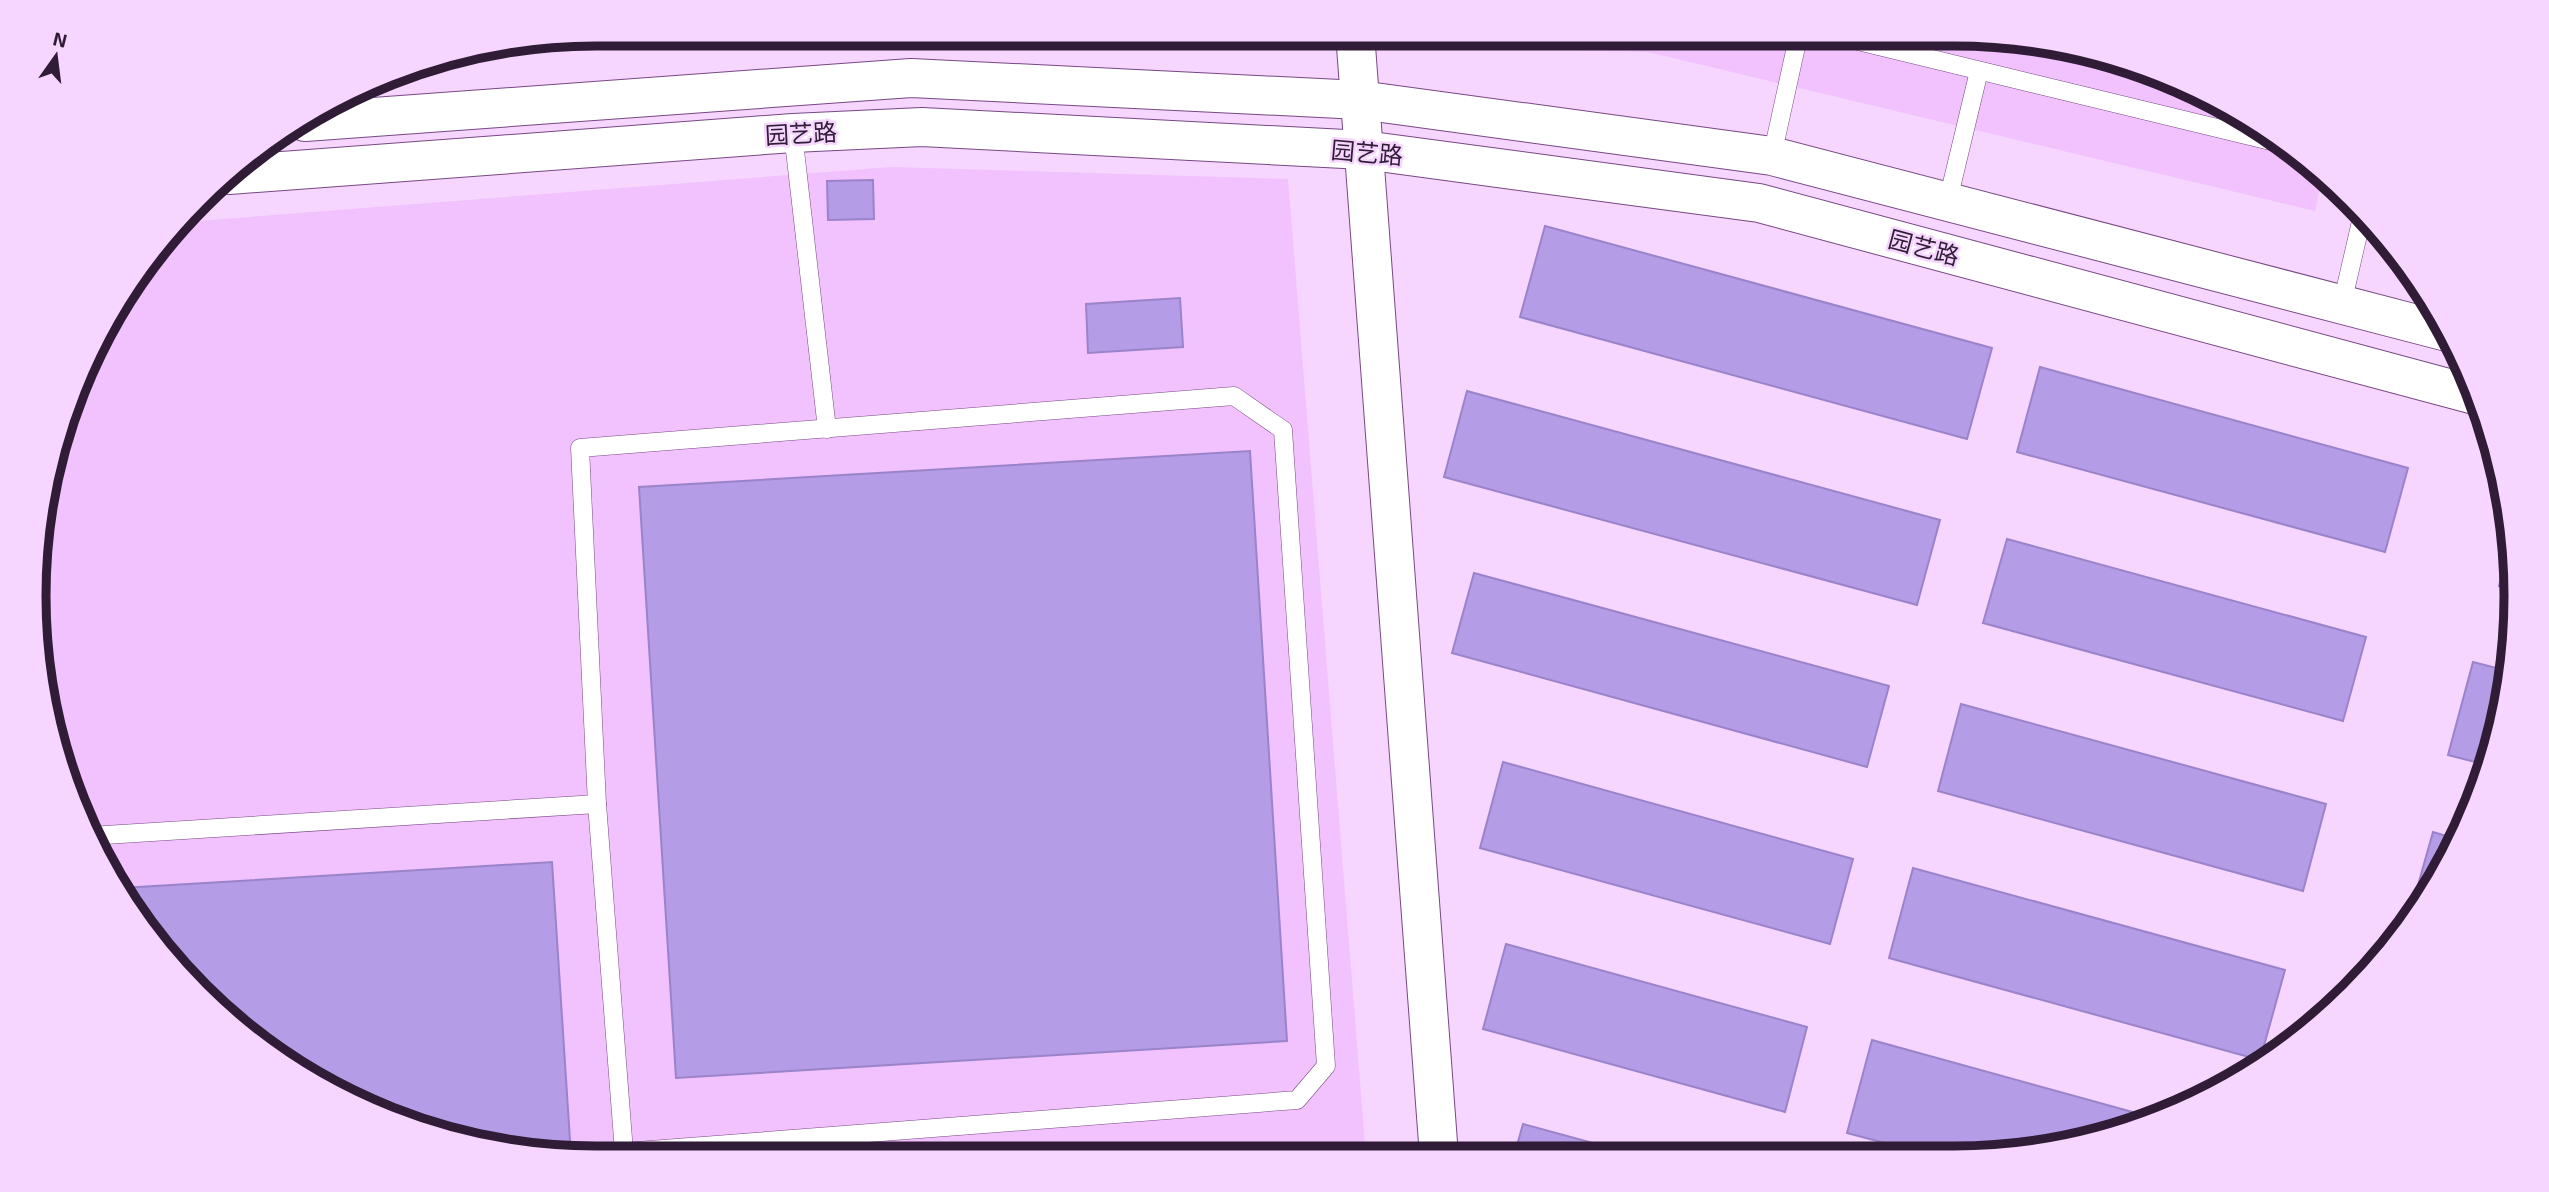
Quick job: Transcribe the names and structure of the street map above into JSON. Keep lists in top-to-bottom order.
{
  "streets": {
    "street": ["园艺路"]
  },
  "north": "top"
}
